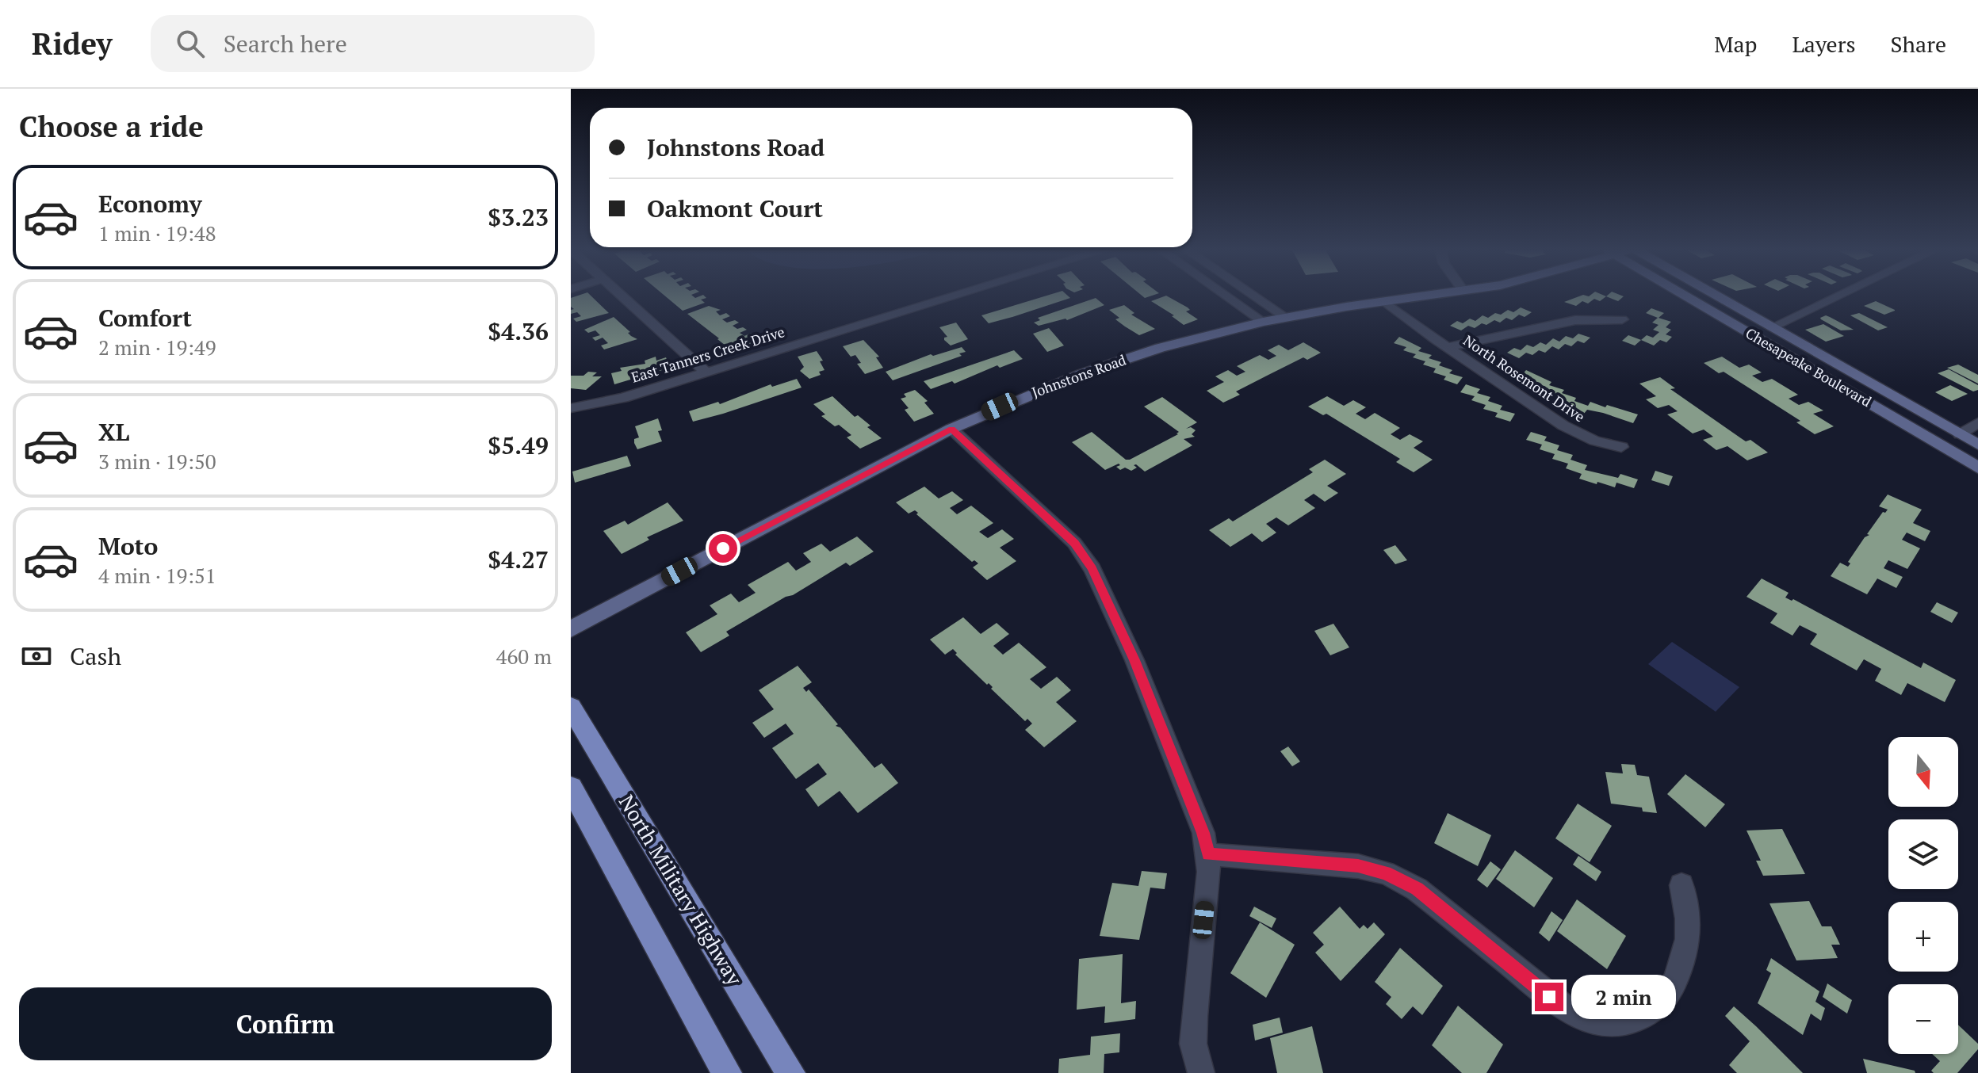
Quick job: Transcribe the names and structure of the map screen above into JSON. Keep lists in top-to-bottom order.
{
  "streets": {
    "main road": ["North Military Highway"],
    "street": [
      "East Tanners Creek Drive",
      "Chesapeake Boulevard",
      "Johnstons Road",
      "North Rosemont Drive"
    ]
  },
  "crossings": [
    ["Johnstons Road", "North Rosemont Drive"]
  ],
  "north": "bottom",
  "page": {
    "header": "Ridey",
    "search": "Search here",
    "nav": ["Map", "Layers", "Share"],
    "heading": "Choose a ride",
    "banner": ["Johnstons Road", "Oakmont Court"],
    "list": [
      {
        "name": "Economy",
        "note": "1 min · 19:48",
        "value": "$3.23"
      },
      {
        "name": "Comfort",
        "note": "2 min · 19:49",
        "value": "$4.36"
      },
      {
        "name": "XL",
        "note": "3 min · 19:50",
        "value": "$5.49"
      },
      {
        "name": "Moto",
        "note": "4 min · 19:51",
        "value": "$4.27"
      }
    ],
    "pay": ["Cash", "460 m"],
    "map_buttons": ["+", "−"],
    "buttons": "Confirm",
    "bubble": "2 min"
  }
}
